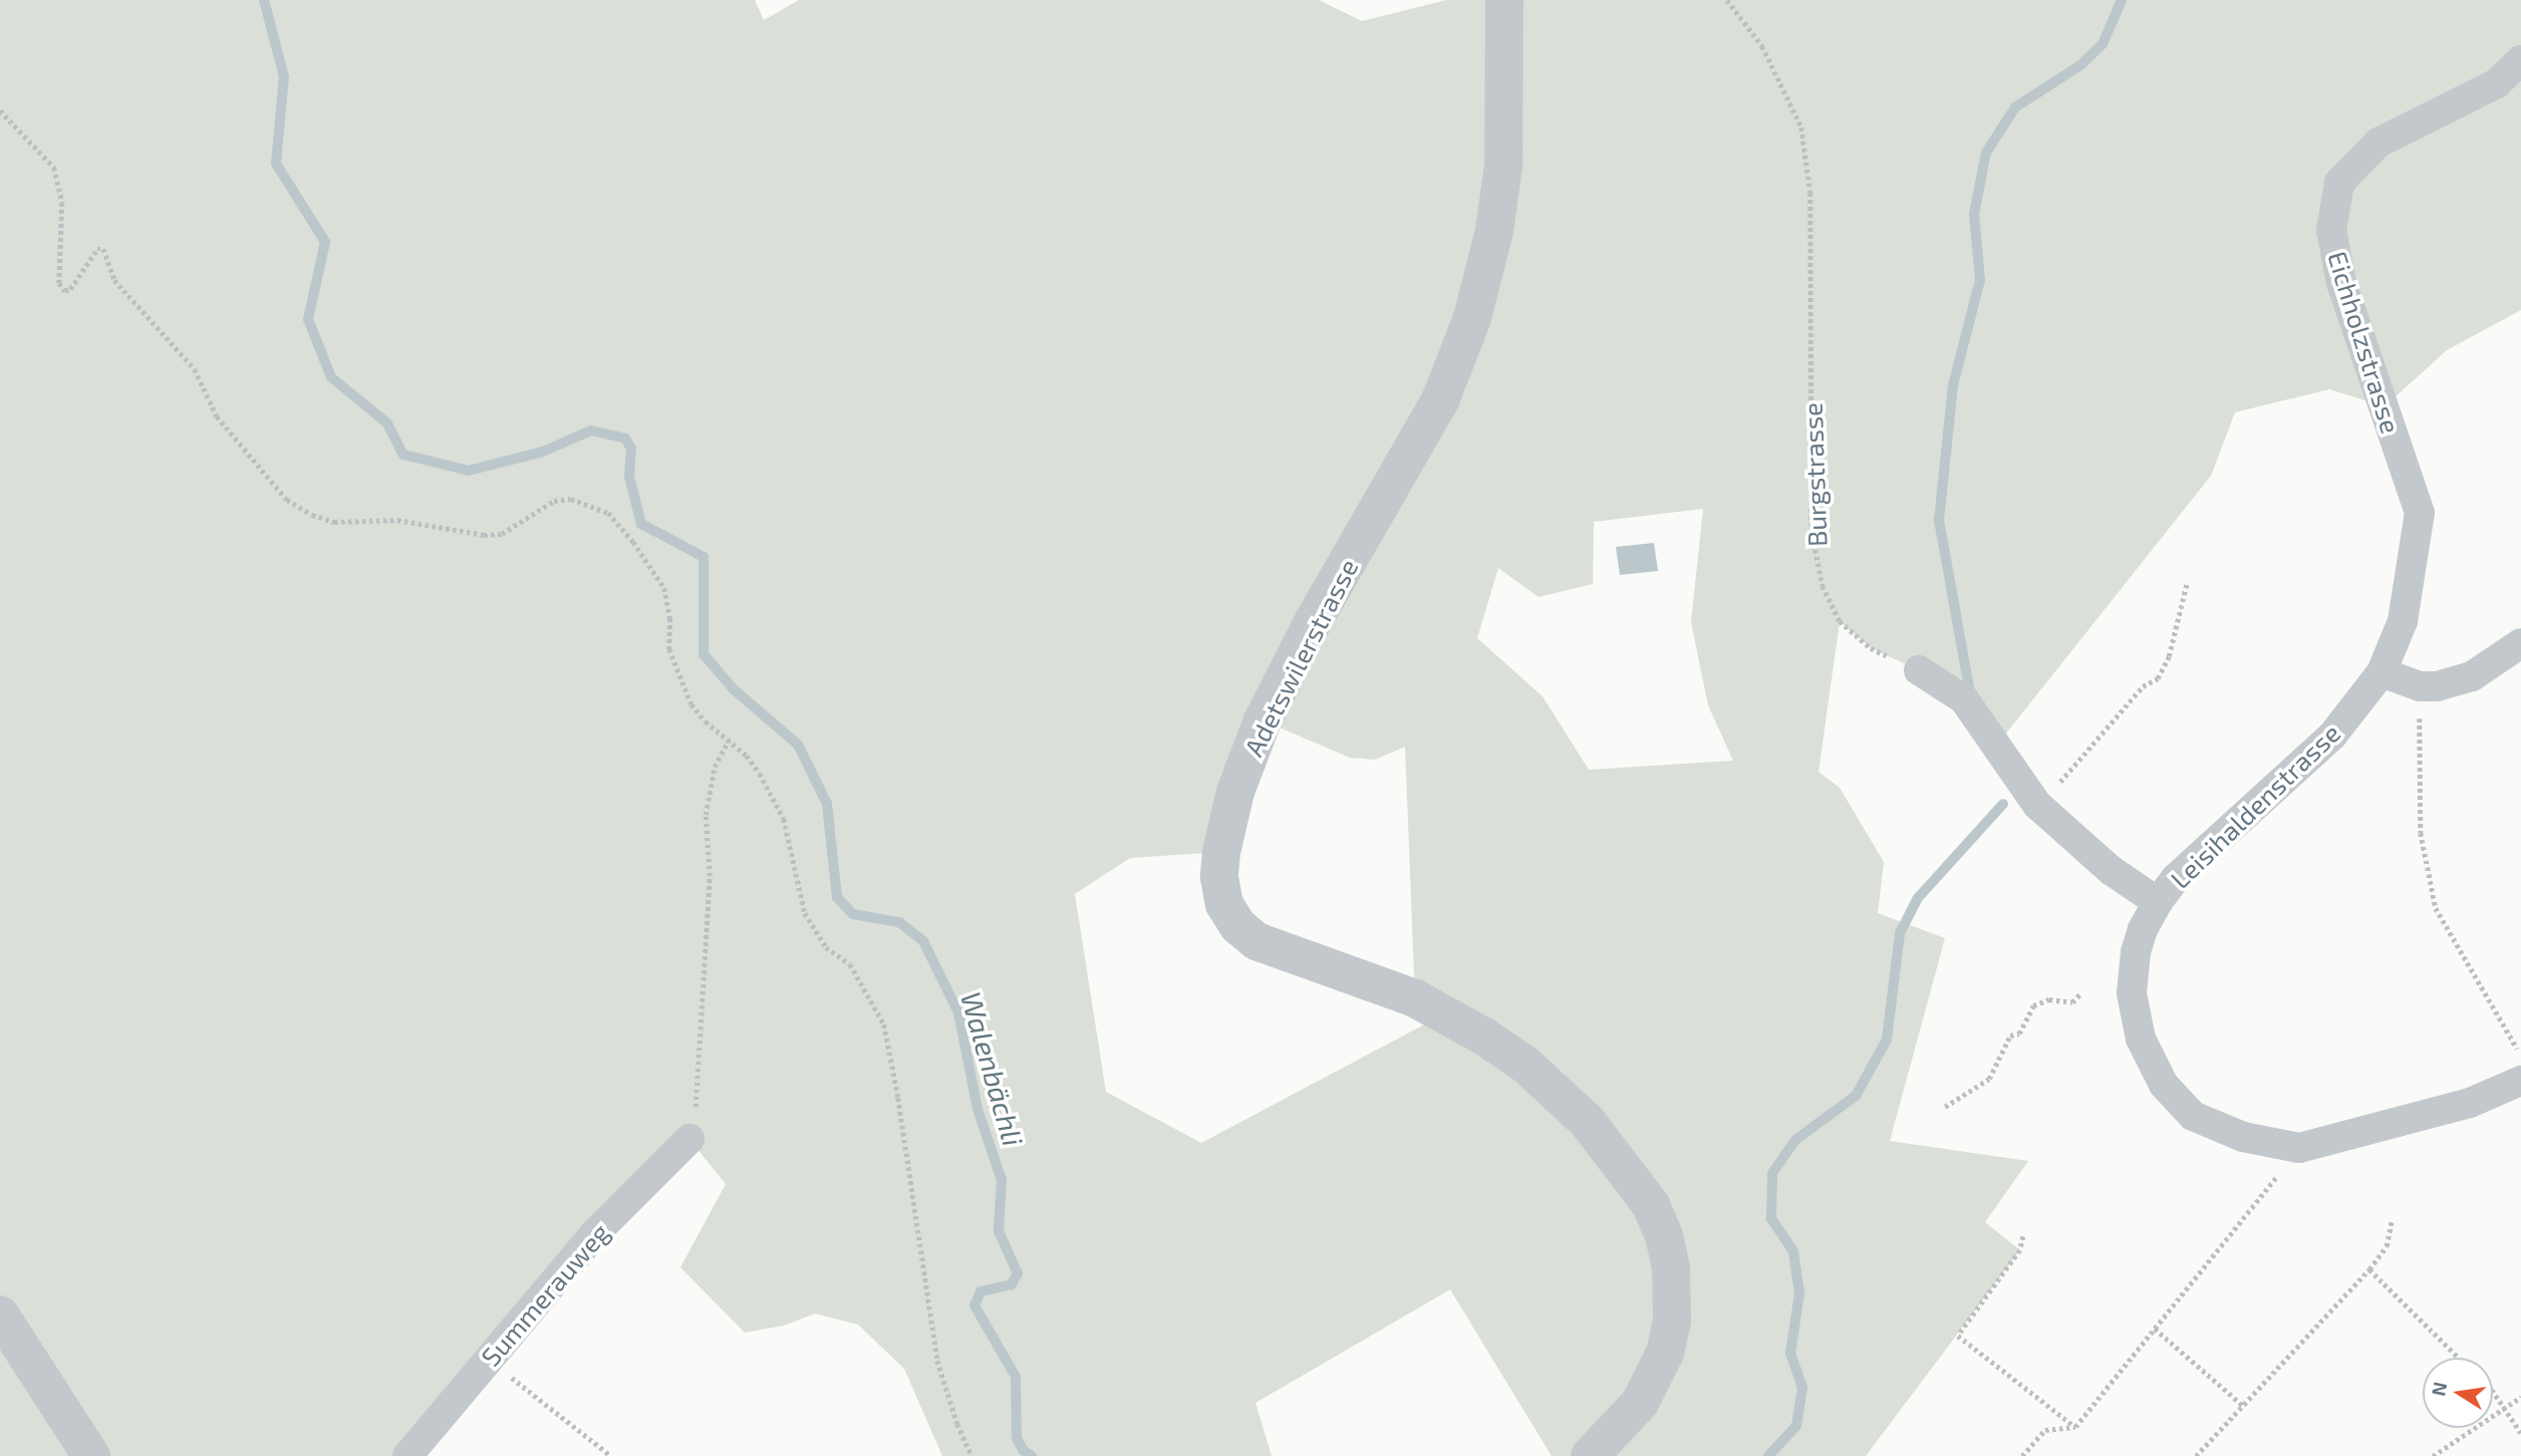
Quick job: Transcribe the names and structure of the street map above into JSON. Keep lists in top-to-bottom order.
{
  "streets": {
    "street": [
      "Eichholzstrasse",
      "Adetswilerstrasse",
      "Leisihaldenstrasse",
      "Summerauweg"
    ],
    "path": ["Burgstrasse"]
  },
  "crossings": [
    ["Eichholzstrasse", "Leisihaldenstrasse"]
  ],
  "water": ["Walenbächli"],
  "north": "left"
}
